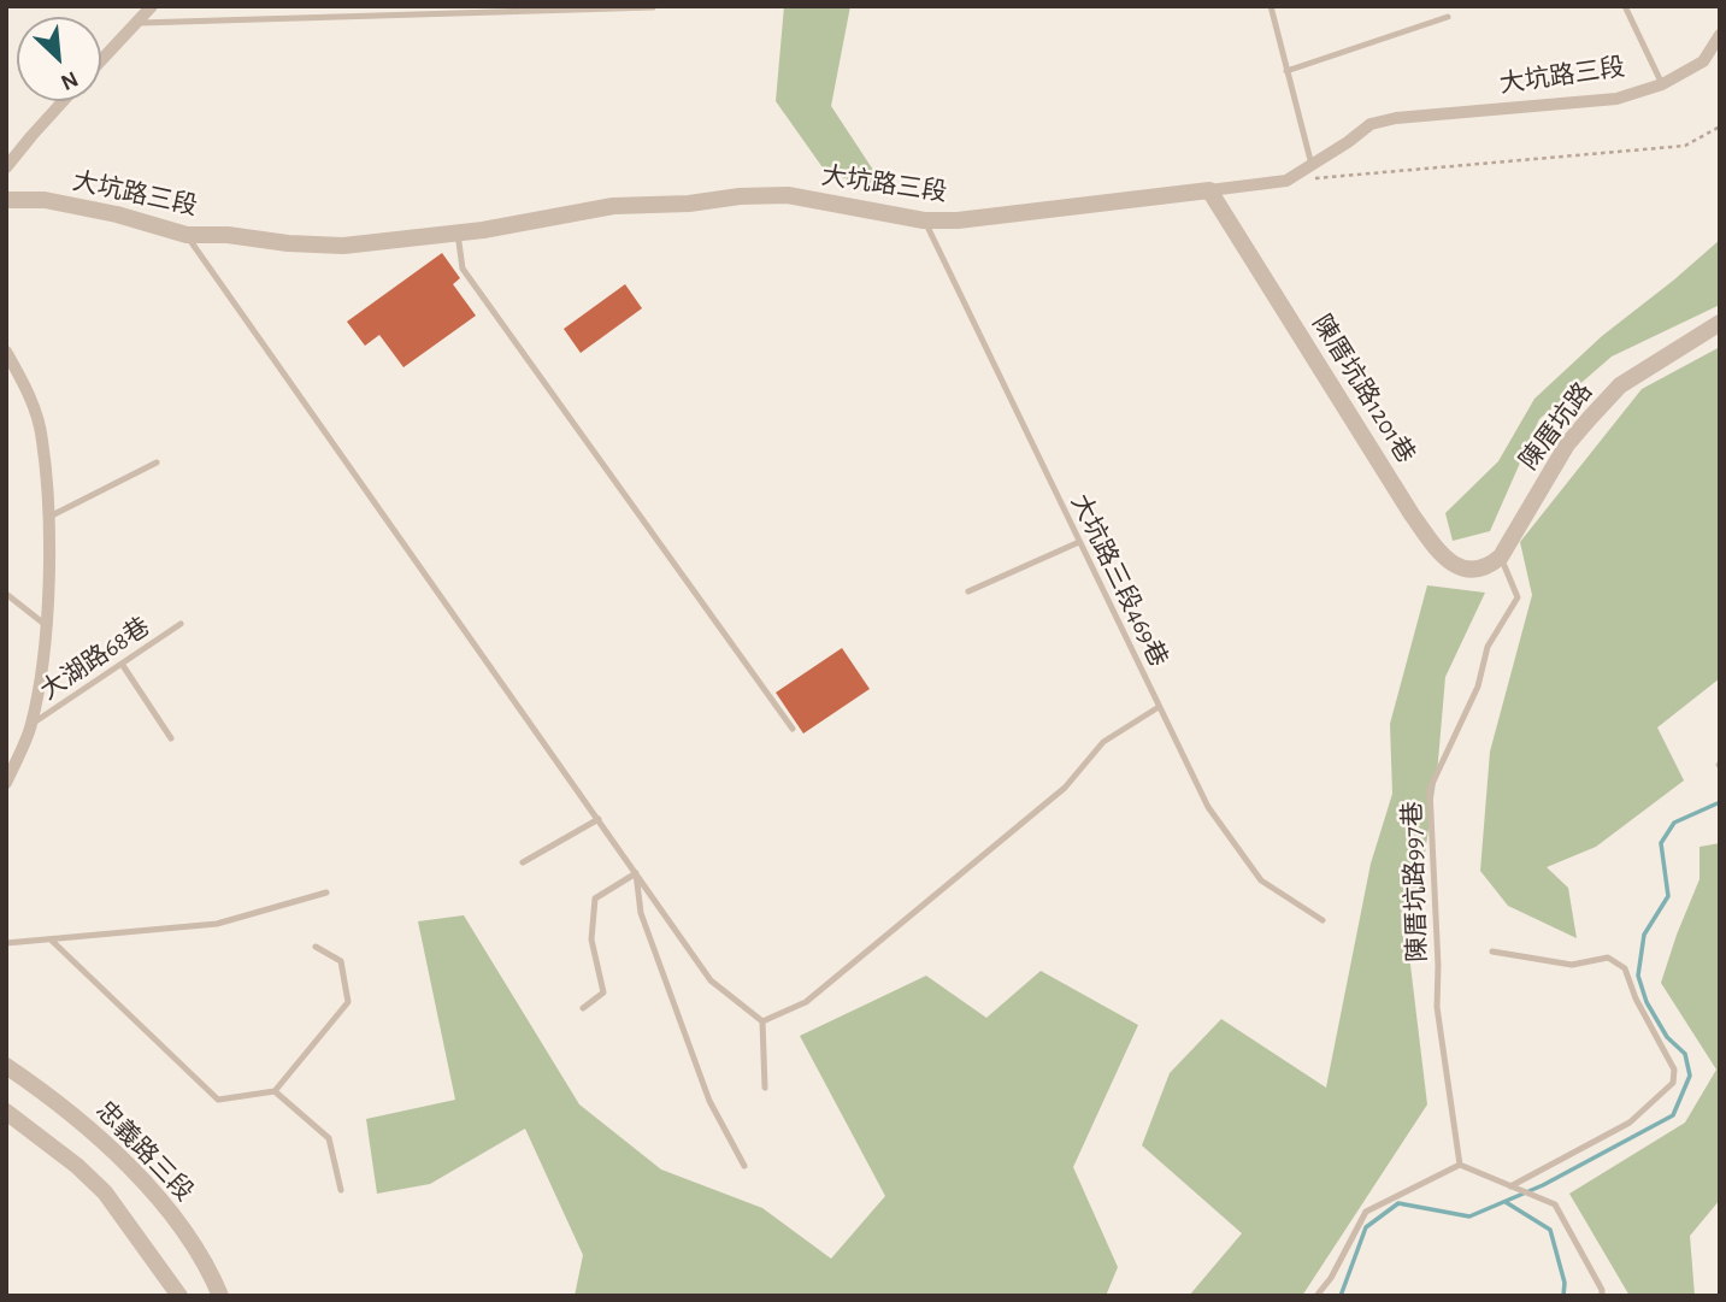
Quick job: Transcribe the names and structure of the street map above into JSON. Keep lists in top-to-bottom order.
{
  "streets": {
    "street": [
      "大坑路三段",
      "陳厝坑路1201巷",
      "陳厝坑路",
      "忠義路三段"
    ],
    "lane": ["大坑路三段469巷", "大湖路68巷", "陳厝坑路997巷"]
  },
  "crossings": [
    ["大坑路三段", "陳厝坑路1201巷"],
    ["大坑路三段", "大坑路三段469巷"],
    ["陳厝坑路1201巷", "陳厝坑路"],
    ["陳厝坑路1201巷", "陳厝坑路997巷"],
    ["陳厝坑路", "陳厝坑路997巷"]
  ],
  "north": "bottom right"
}
